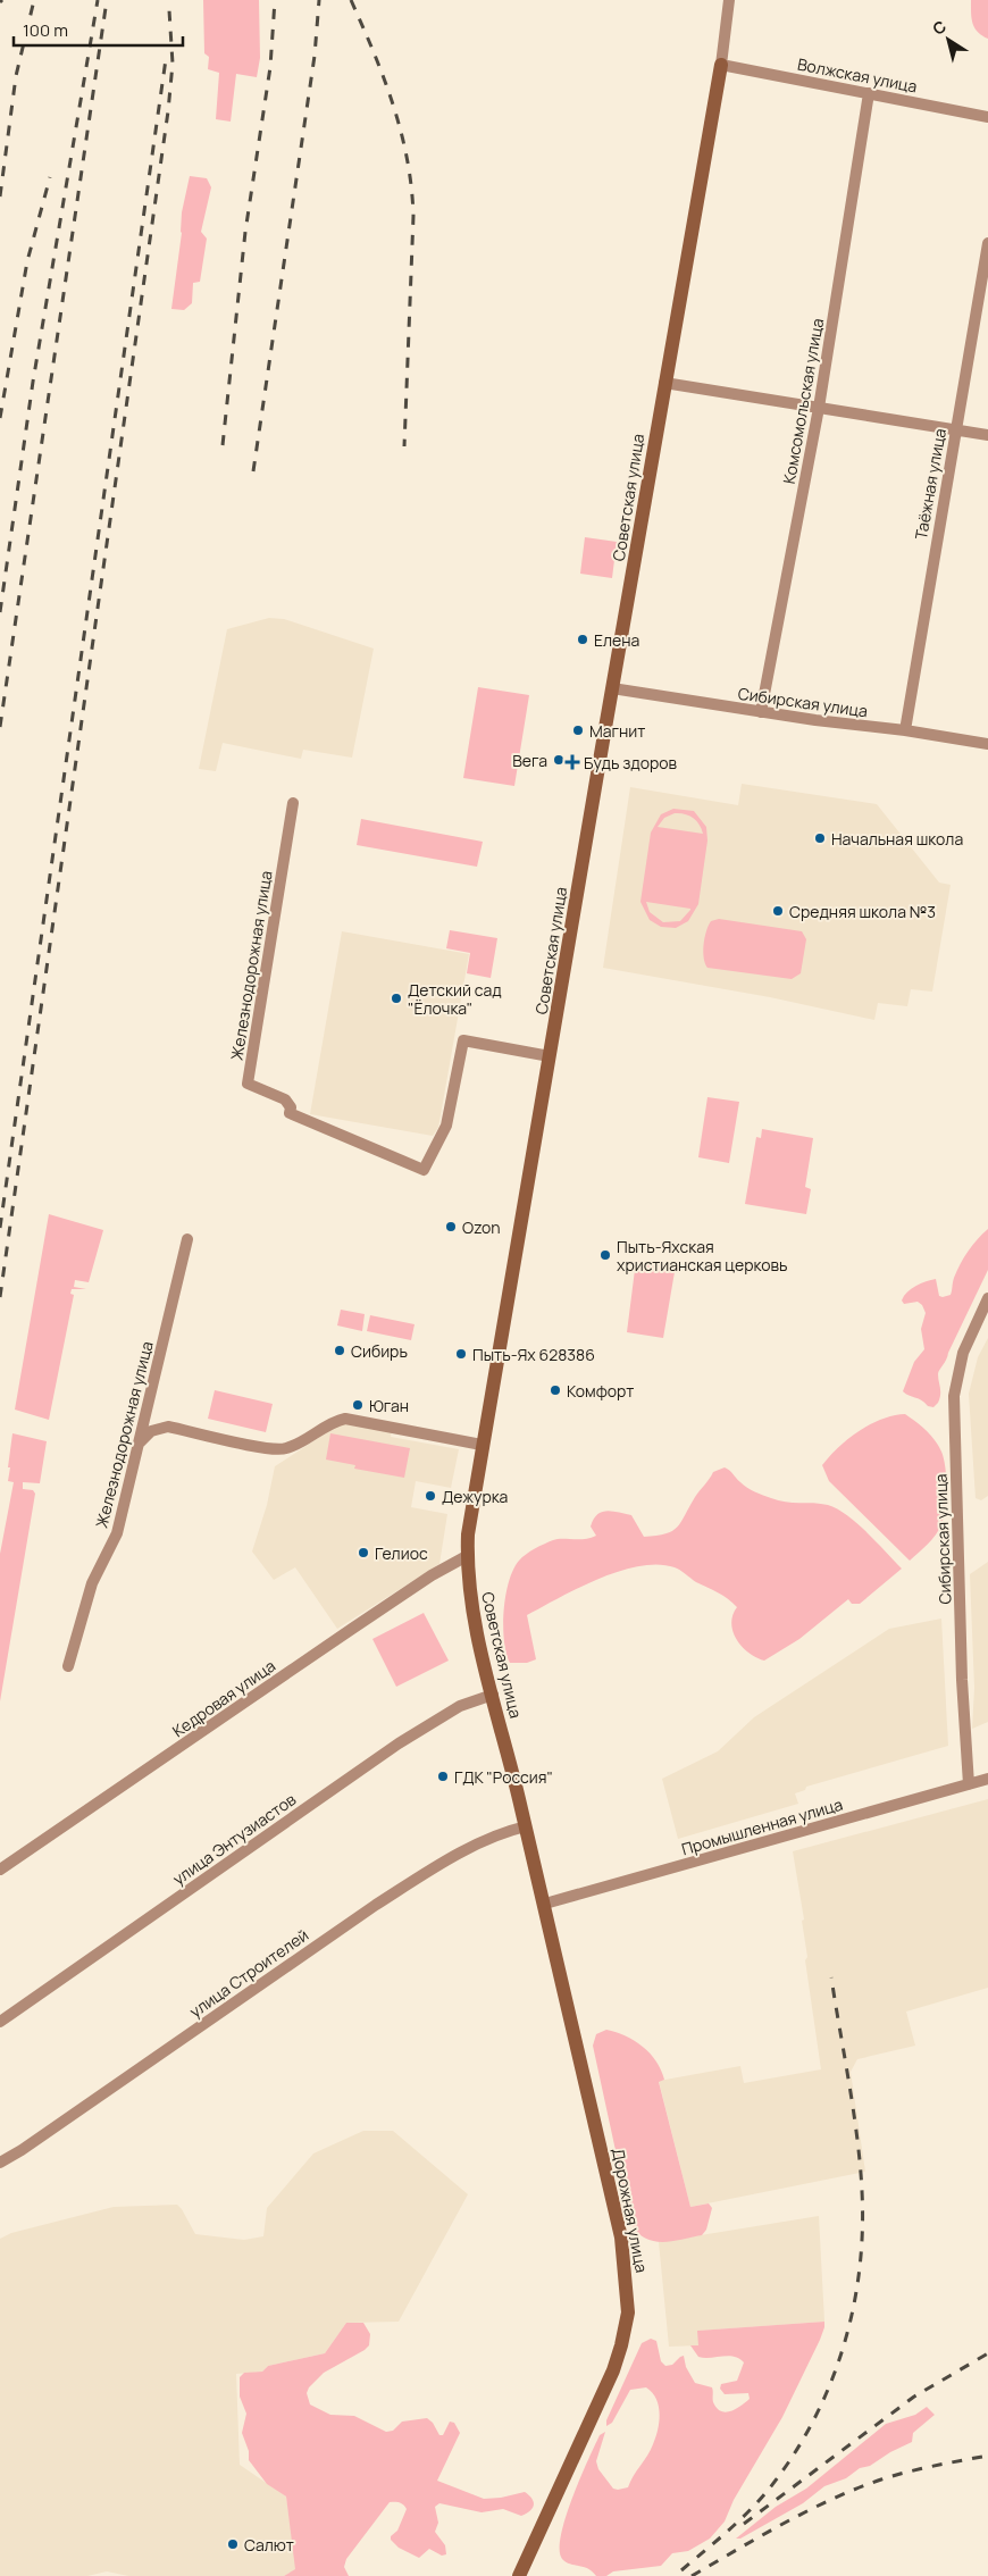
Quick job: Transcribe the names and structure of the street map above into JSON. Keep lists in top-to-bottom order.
{
  "streets": {
    "street": [
      "Волжская улица",
      "Комсомольская улица",
      "Таёжная улица",
      "Советская улица",
      "Сибирская улица",
      "Железнодорожная улица",
      "Кедровая улица",
      "Промышленная улица",
      "улица Энтузиастов",
      "улица Строителей",
      "Дорожная улица"
    ]
  },
  "crossings": [
    ["Волжская улица", "Комсомольская улица"],
    ["Волжская улица", "Советская улица"],
    ["Комсомольская улица", "Сибирская улица"],
    ["Таёжная улица", "Сибирская улица"],
    ["Советская улица", "Сибирская улица"],
    ["Советская улица", "Железнодорожная улица"],
    ["Советская улица", "Кедровая улица"],
    ["Советская улица", "Промышленная улица"],
    ["Советская улица", "улица Энтузиастов"],
    ["Советская улица", "улица Строителей"],
    ["Советская улица", "Дорожная улица"],
    ["Сибирская улица", "Промышленная улица"],
    ["Промышленная улица", "Дорожная улица"]
  ],
  "places": {
    "other": [
      "Елена",
      "Магнит",
      "Вега",
      "Начальная школа",
      "Средняя школа №3",
      "Детский сад \"Ёлочка\"",
      "Ozon",
      "Пыть-Яхская христианская церковь",
      "Сибирь",
      "Пыть-Ях 628386",
      "Комфорт",
      "Юган",
      "Дежурка",
      "Гелиос",
      "ГДК \"Россия\"",
      "Салют"
    ],
    "health": ["Будь здоров"]
  },
  "scale_bar": "100 m",
  "north": "top left"
}
